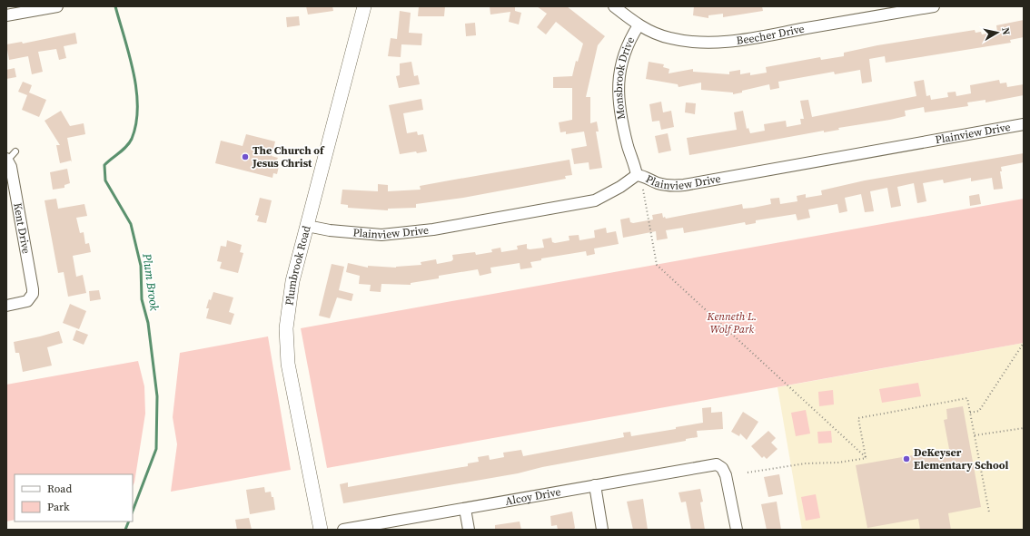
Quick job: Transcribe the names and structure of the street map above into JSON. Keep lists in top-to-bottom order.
{
  "streets": {
    "street": [
      "Beecher Drive",
      "Monsbrook Drive",
      "Plainview Drive",
      "Kent Drive",
      "Plumbrook Road",
      "Alcoy Drive"
    ]
  },
  "crossings": [
    ["Beecher Drive", "Monsbrook Drive"],
    ["Monsbrook Drive", "Plainview Drive"],
    ["Plainview Drive", "Plumbrook Road"]
  ],
  "water": ["Plum Brook"],
  "parks": ["Kenneth L. Wolf Park"],
  "places": ["The Church of Jesus Christ", "DeKeyser Elementary School"],
  "legend": ["Road", "Park"],
  "north": "right"
}
